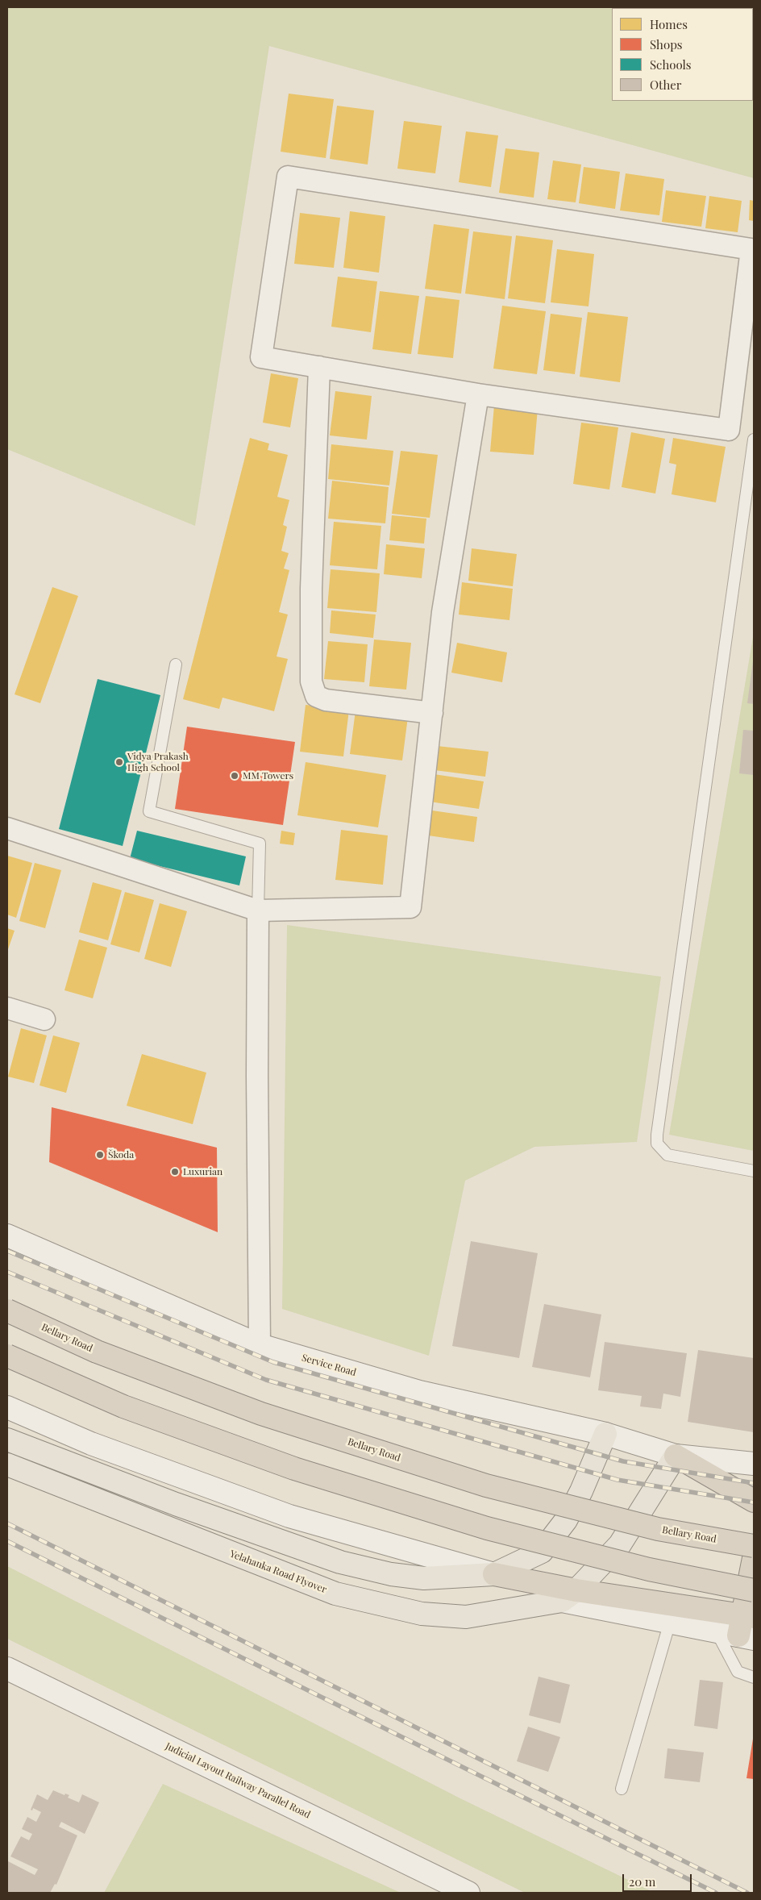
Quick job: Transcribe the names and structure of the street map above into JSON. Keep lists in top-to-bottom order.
{
  "streets": {
    "highway": ["Bellary Road"],
    "main road": ["Service Road", "Yelahanka Road Flyover", "Judicial Layout Railway Parallel Road"]
  },
  "places": [
    "Vidya Prakash High School",
    "MM Towers",
    "Škoda",
    "Luxurian"
  ],
  "legend": [
    "Homes",
    "Shops",
    "Schools",
    "Other"
  ],
  "scale_bar": "20 m"
}
